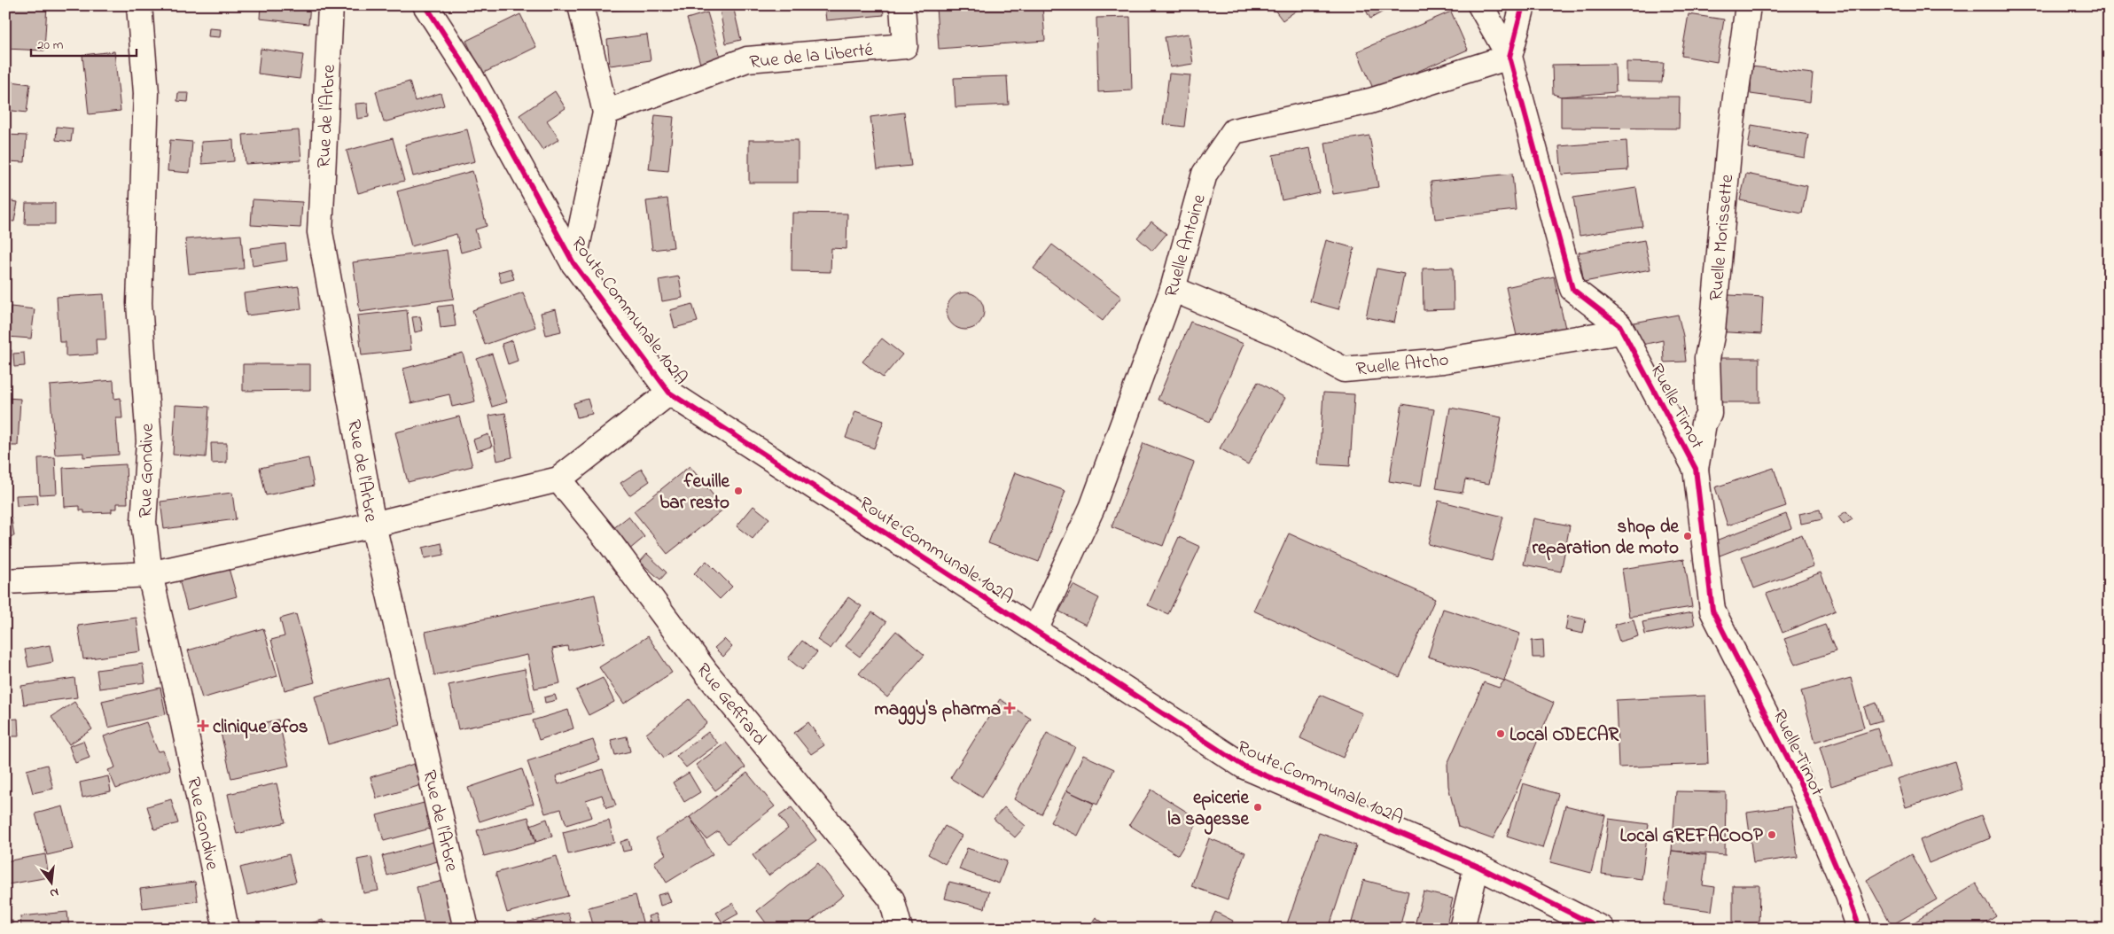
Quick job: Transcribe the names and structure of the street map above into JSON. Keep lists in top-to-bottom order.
{
  "streets": {
    "street": [
      "Rue de la Liberté",
      "Rue de l'Arbre",
      "Ruelle Morissette",
      "Ruelle Antoine",
      "Route Communale 102A",
      "Ruelle Atcho",
      "Ruelle Timot",
      "Rue Gondive",
      "Rue Geffrard"
    ]
  },
  "crossings": [
    ["Ruelle Morissette", "Ruelle Timot"],
    ["Ruelle Antoine", "Route Communale 102A"],
    ["Ruelle Antoine", "Ruelle Atcho"],
    ["Ruelle Antoine", "Ruelle Timot"],
    ["Ruelle Atcho", "Ruelle Timot"]
  ],
  "places": {
    "other": [
      "feuille bar resto",
      "shop de reparation de moto",
      "Local ODECAR",
      "epicerie la sagesse",
      "Local GREFACOOP"
    ],
    "health": ["maggy's pharma", "clinique afos"]
  },
  "scale_bar": "20 m",
  "north": "bottom"
}
